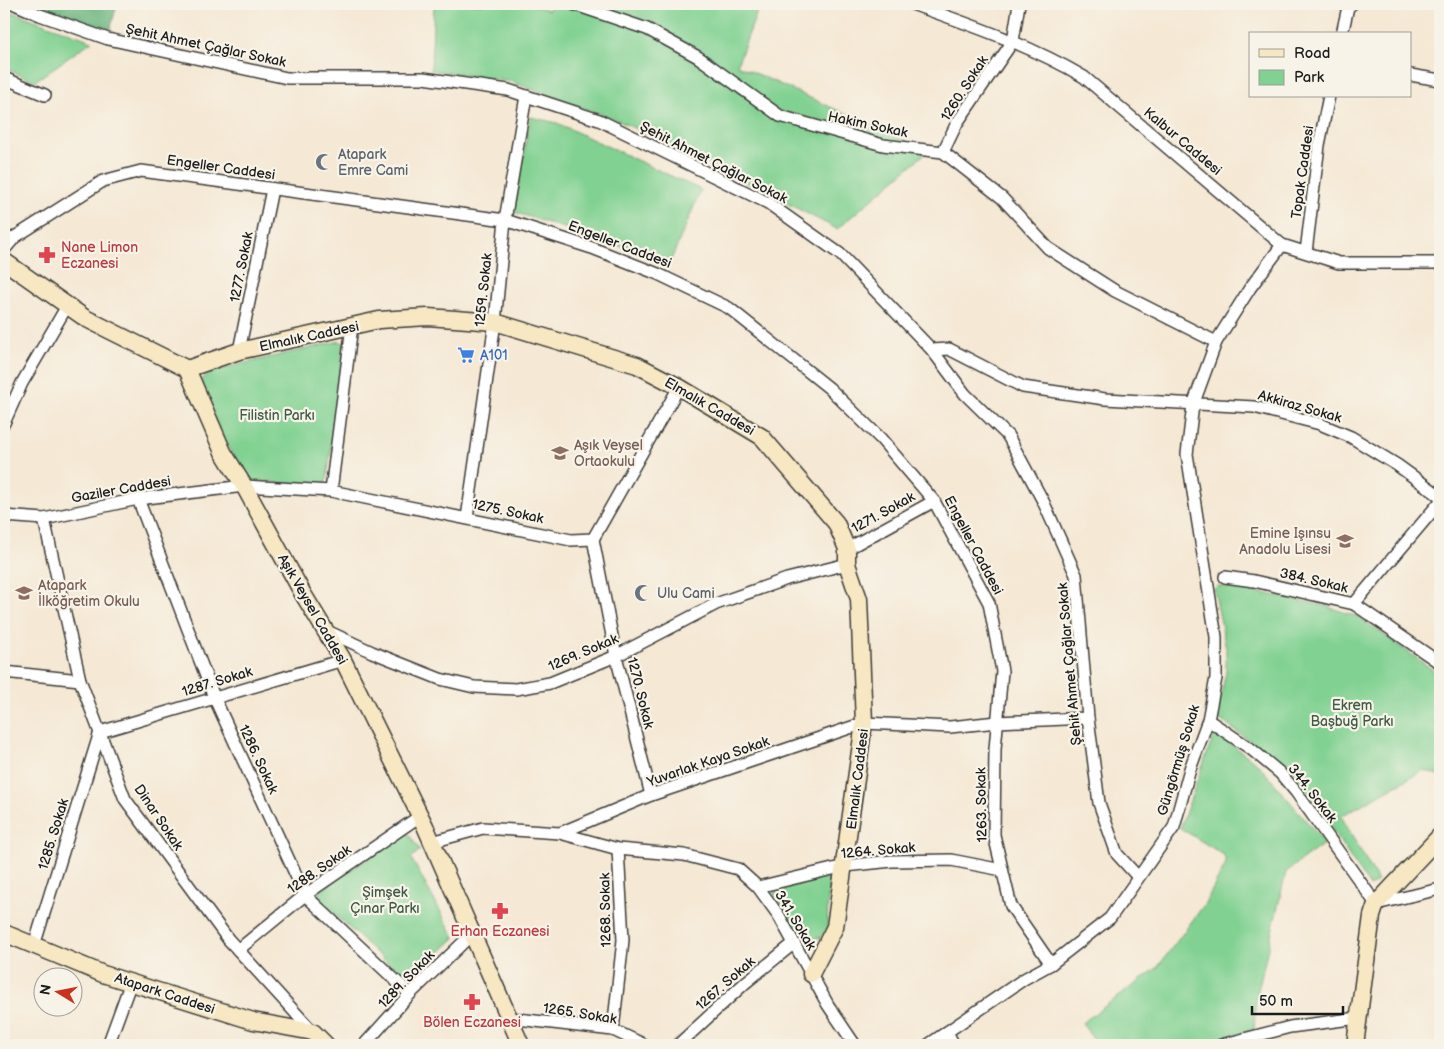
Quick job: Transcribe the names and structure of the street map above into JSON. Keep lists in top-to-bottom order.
{
  "streets": {
    "street": [
      "Şehit Ahmet Çağlar Sokak",
      "1260. Sokak",
      "Hakim Sokak",
      "Kalbur Caddesi",
      "Engeller Caddesi",
      "Topak Caddesi",
      "1277. Sokak",
      "1259. Sokak",
      "Elmalık Caddesi",
      "Akkiraz Sokak",
      "Gaziler Caddesi",
      "1275. Sokak",
      "1271. Sokak",
      "384. Sokak",
      "Aşık Veysel Caddesi",
      "1269. Sokak",
      "1287. Sokak",
      "1270. Sokak",
      "1286. Sokak",
      "Güngörmüş Sokak",
      "Yuvarlak Kaya Sokak",
      "344. Sokak",
      "1263. Sokak",
      "Dinar Sokak",
      "1285. Sokak",
      "1264. Sokak",
      "1288. Sokak",
      "1268. Sokak",
      "341. Sokak",
      "1289. Sokak",
      "1267. Sokak",
      "Atapark Caddesi",
      "1265. Sokak"
    ]
  },
  "crossings": [
    ["Şehit Ahmet Çağlar Sokak", "1259. Sokak"],
    ["Şehit Ahmet Çağlar Sokak", "Akkiraz Sokak"],
    ["Şehit Ahmet Çağlar Sokak", "Güngörmüş Sokak"],
    ["Şehit Ahmet Çağlar Sokak", "Yuvarlak Kaya Sokak"],
    ["1260. Sokak", "Hakim Sokak"],
    ["1260. Sokak", "Kalbur Caddesi"],
    ["Kalbur Caddesi", "Topak Caddesi"],
    ["Kalbur Caddesi", "Güngörmüş Sokak"],
    ["Engeller Caddesi", "1277. Sokak"],
    ["Engeller Caddesi", "1259. Sokak"],
    ["Engeller Caddesi", "1271. Sokak"],
    ["Engeller Caddesi", "Yuvarlak Kaya Sokak"],
    ["Engeller Caddesi", "1263. Sokak"],
    ["1277. Sokak", "Elmalık Caddesi"],
    ["1259. Sokak", "Elmalık Caddesi"],
    ["1259. Sokak", "1275. Sokak"],
    ["Elmalık Caddesi", "1271. Sokak"],
    ["Elmalık Caddesi", "Aşık Veysel Caddesi"],
    ["Elmalık Caddesi", "1269. Sokak"],
    ["Elmalık Caddesi", "Yuvarlak Kaya Sokak"],
    ["Elmalık Caddesi", "1264. Sokak"],
    ["Elmalık Caddesi", "341. Sokak"],
    ["Akkiraz Sokak", "Güngörmüş Sokak"],
    ["Gaziler Caddesi", "1275. Sokak"],
    ["Gaziler Caddesi", "Aşık Veysel Caddesi"],
    ["Gaziler Caddesi", "1286. Sokak"],
    ["Gaziler Caddesi", "Dinar Sokak"],
    ["1275. Sokak", "Aşık Veysel Caddesi"],
    ["1275. Sokak", "1270. Sokak"],
    ["1271. Sokak", "1269. Sokak"],
    ["Aşık Veysel Caddesi", "1269. Sokak"],
    ["Aşık Veysel Caddesi", "1287. Sokak"],
    ["Aşık Veysel Caddesi", "Yuvarlak Kaya Sokak"],
    ["Aşık Veysel Caddesi", "1288. Sokak"],
    ["Aşık Veysel Caddesi", "1289. Sokak"],
    ["Aşık Veysel Caddesi", "1265. Sokak"],
    ["1269. Sokak", "1270. Sokak"],
    ["1287. Sokak", "1286. Sokak"],
    ["1287. Sokak", "Dinar Sokak"],
    ["1287. Sokak", "1285. Sokak"],
    ["1270. Sokak", "Yuvarlak Kaya Sokak"],
    ["1286. Sokak", "1288. Sokak"],
    ["1286. Sokak", "1289. Sokak"],
    ["Güngörmüş Sokak", "344. Sokak"],
    ["Güngörmüş Sokak", "1263. Sokak"],
    ["Yuvarlak Kaya Sokak", "1263. Sokak"],
    ["Yuvarlak Kaya Sokak", "341. Sokak"],
    ["1263. Sokak", "1264. Sokak"],
    ["Dinar Sokak", "1285. Sokak"],
    ["Dinar Sokak", "1288. Sokak"],
    ["Dinar Sokak", "Atapark Caddesi"],
    ["1285. Sokak", "Atapark Caddesi"],
    ["1264. Sokak", "341. Sokak"],
    ["1268. Sokak", "341. Sokak"],
    ["1268. Sokak", "1265. Sokak"],
    ["341. Sokak", "1267. Sokak"]
  ],
  "parks": ["Filistin Parkı", "Ekrem Başbuğ Parkı", "Şimşek Çınar Parkı"],
  "places": {
    "mosque": ["Atapark Emre Cami", "Ulu Cami"],
    "pharmacy": ["Nane Limon Eczanesi", "Erhan Eczanesi", "Bölen Eczanesi"],
    "supermarket": ["A101"],
    "school or university": ["Aşık Veysel Ortaokulu", "Emine Işınsu Anadolu Lisesi", "Atapark İlköğretim Okulu"]
  },
  "legend": ["Road", "Park"],
  "scale_bar": "50 m",
  "north": "left"
}
